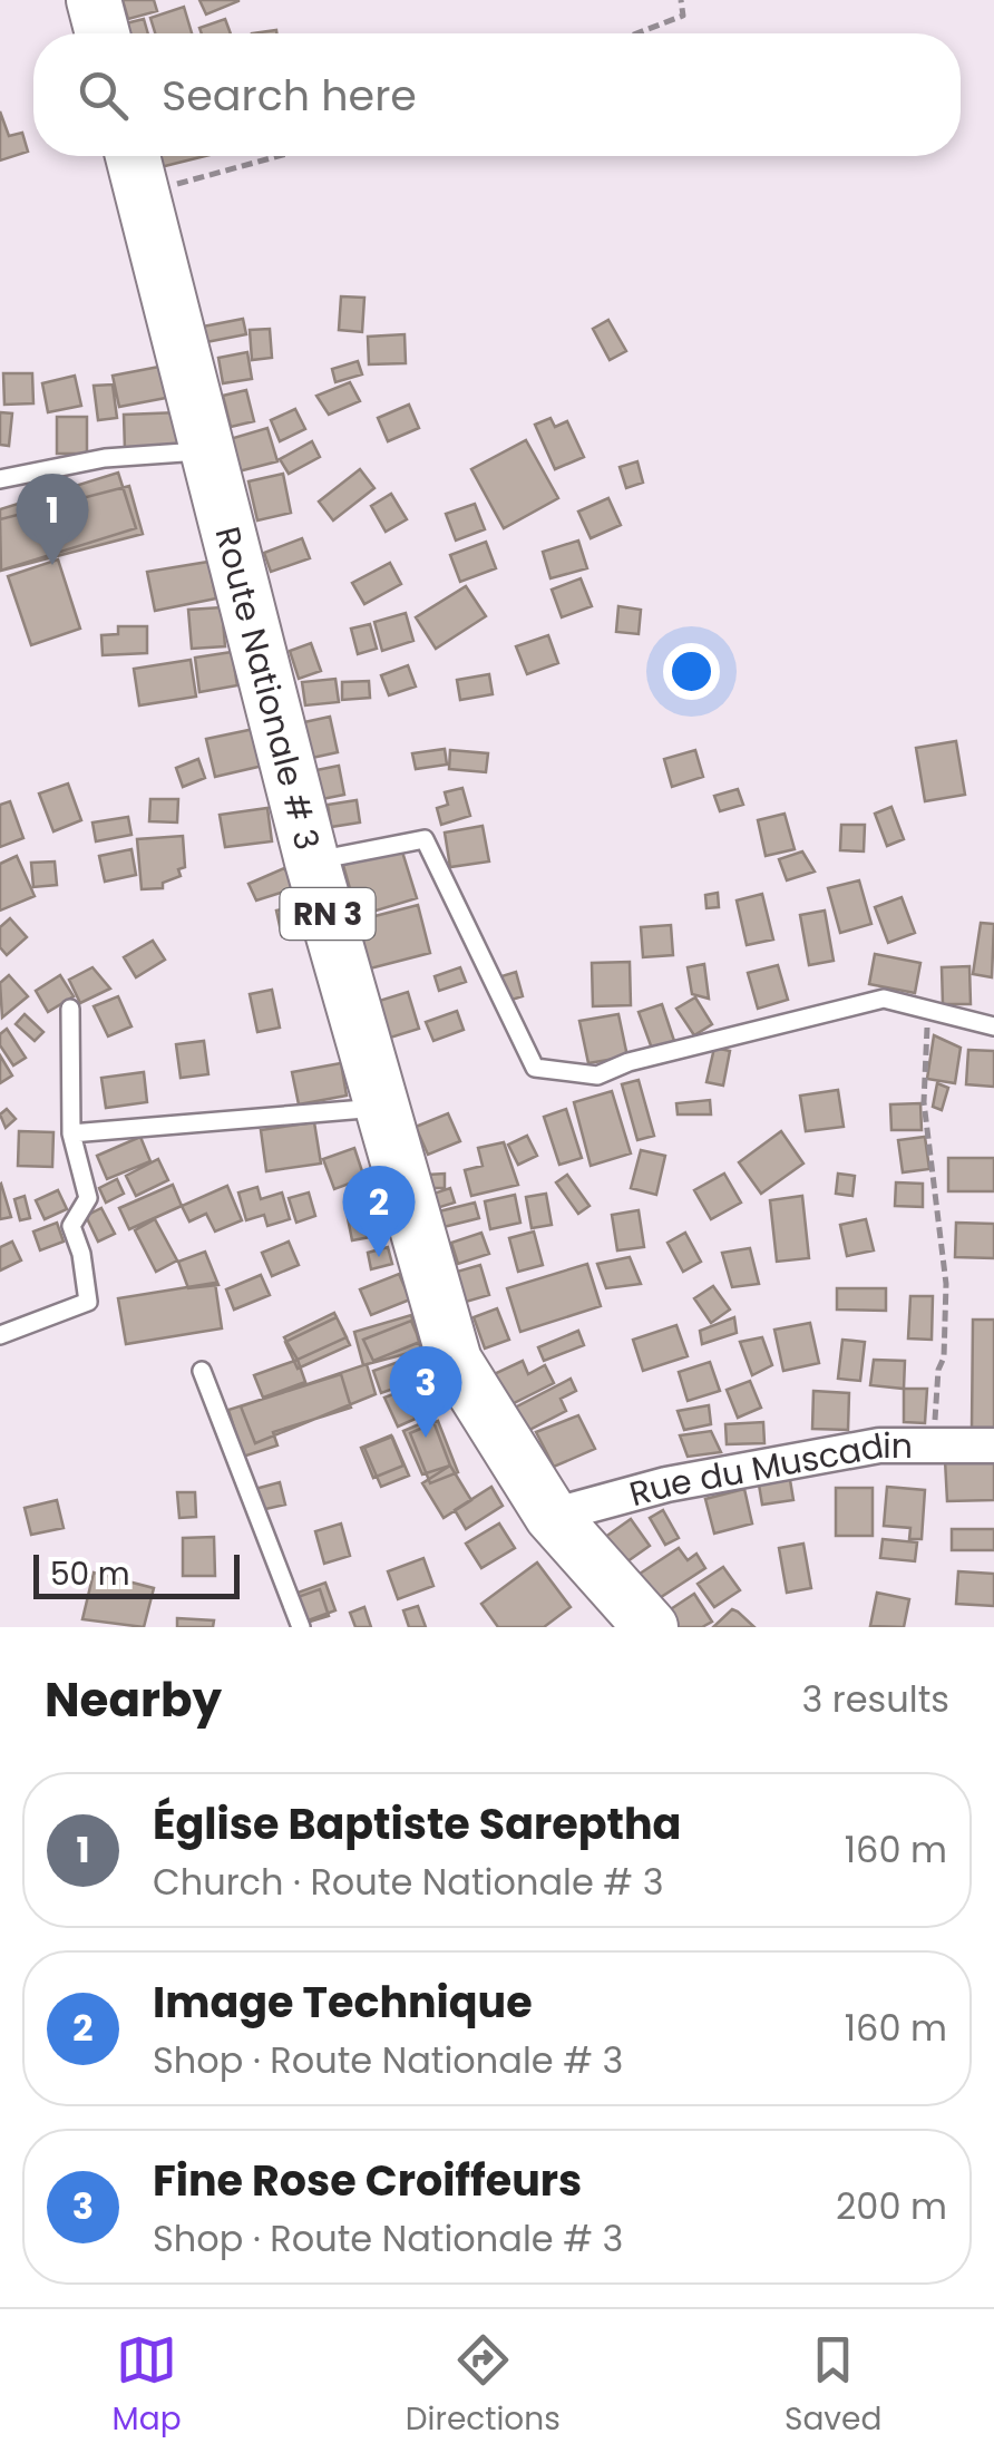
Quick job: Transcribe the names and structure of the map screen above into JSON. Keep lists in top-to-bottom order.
{
  "streets": {
    "main road": ["Route Nationale # 3", "RN 3"],
    "street": ["Rue du Muscadin"]
  },
  "crossings": [
    ["Route Nationale # 3", "Rue du Muscadin"]
  ],
  "scale_bar": "50 m",
  "page": {
    "search": "Search here",
    "pins": ["1", "2", "3"],
    "scale": "50 m",
    "heading": ["Nearby", "3 results"],
    "list": [
      {
        "mark": "1",
        "name": "Église Baptiste Sareptha",
        "note": "Church · Route Nationale # 3",
        "value": "160 m"
      },
      {
        "mark": "2",
        "name": "Image Technique",
        "note": "Shop · Route Nationale # 3",
        "value": "160 m"
      },
      {
        "mark": "3",
        "name": "Fine Rose Croiffeurs",
        "note": "Shop · Route Nationale # 3",
        "value": "200 m"
      }
    ],
    "nav": ["Map", "Directions", "Saved"]
  }
}
